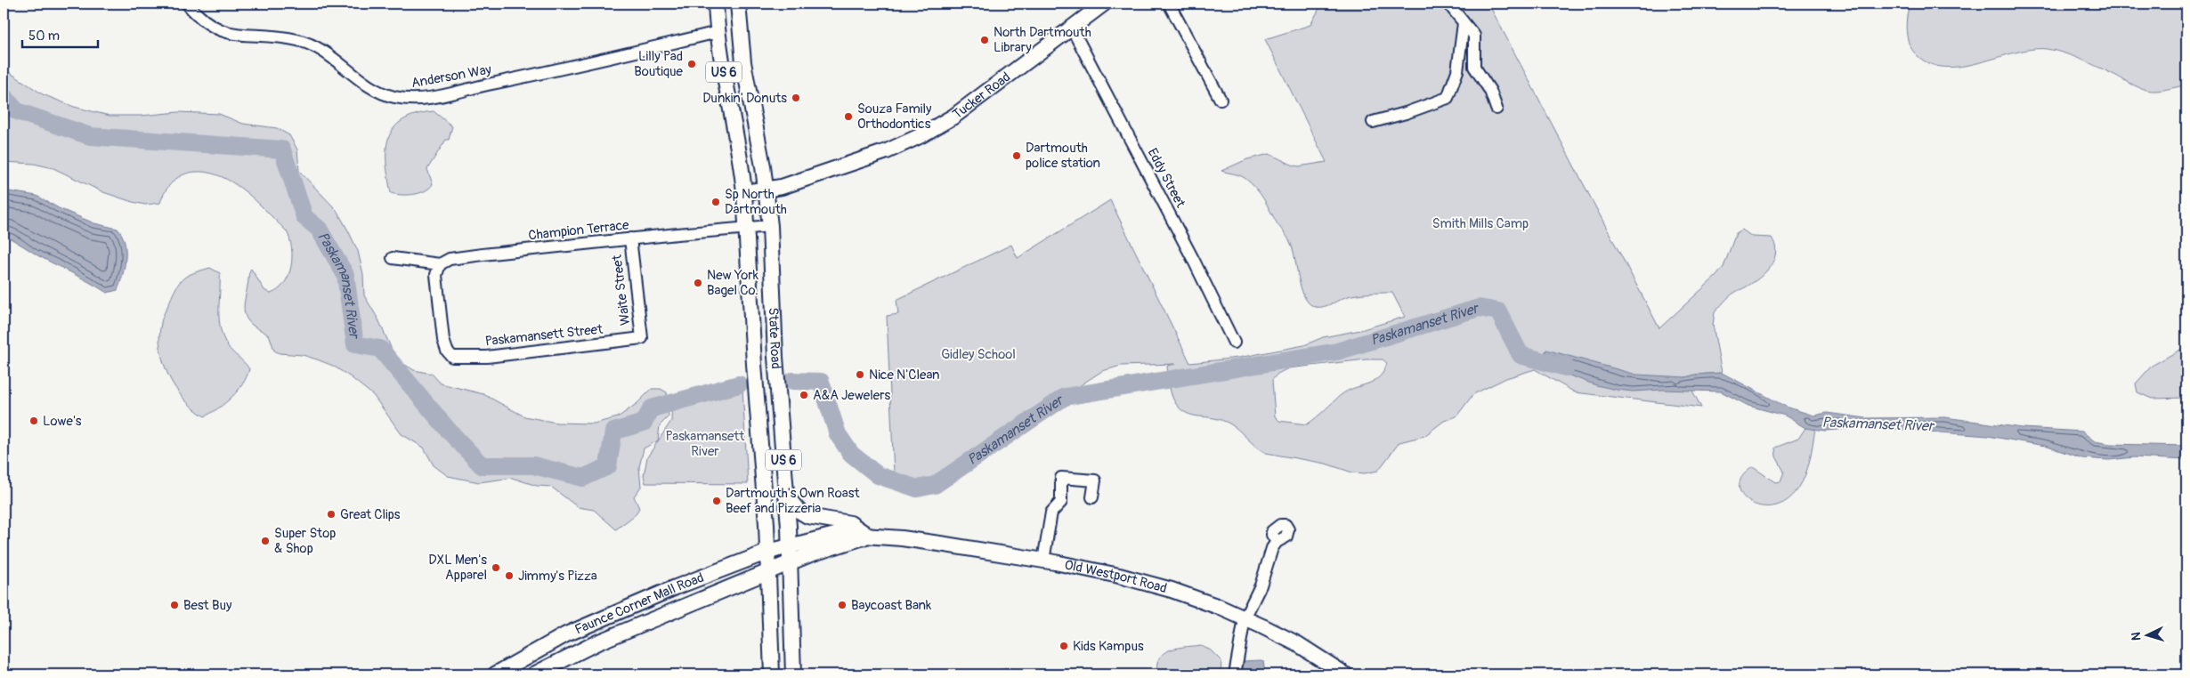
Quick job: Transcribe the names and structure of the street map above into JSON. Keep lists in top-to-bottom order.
{
  "streets": {
    "main road": [
      "US 6",
      "Tucker Road",
      "State Road",
      "Old Westport Road",
      "Faunce Corner Mall Road"
    ],
    "street": [
      "Anderson Way",
      "Eddy Street",
      "Champion Terrace",
      "Waite Street",
      "Paskamansett Street"
    ]
  },
  "crossings": [
    ["Anderson Way", "State Road"],
    ["Tucker Road", "Eddy Street"],
    ["Tucker Road", "State Road"],
    ["Champion Terrace", "Waite Street"],
    ["Champion Terrace", "Paskamansett Street"],
    ["Champion Terrace", "State Road"],
    ["Waite Street", "Paskamansett Street"],
    ["State Road", "Old Westport Road"],
    ["State Road", "Faunce Corner Mall Road"],
    ["Old Westport Road", "Faunce Corner Mall Road"]
  ],
  "water": ["Paskamanset River"],
  "parks": ["Smith Mills Camp", "Gidley School", "Paskamansett River"],
  "places": [
    "North Dartmouth Library",
    "Lilly Pad Boutique",
    "Dunkin' Donuts",
    "Souza Family Orthodontics",
    "Dartmouth police station",
    "Sp North Dartmouth",
    "New York Bagel Co.",
    "Nice N'Clean",
    "A&A Jewelers",
    "Lowe's",
    "Dartmouth's Own Roast Beef and Pizzeria",
    "Great Clips",
    "Super Stop & Shop",
    "DXL Men's Apparel",
    "Jimmy's Pizza",
    "Best Buy",
    "Baycoast Bank",
    "Kids Kampus"
  ],
  "scale_bar": "50 m",
  "north": "left"
}
